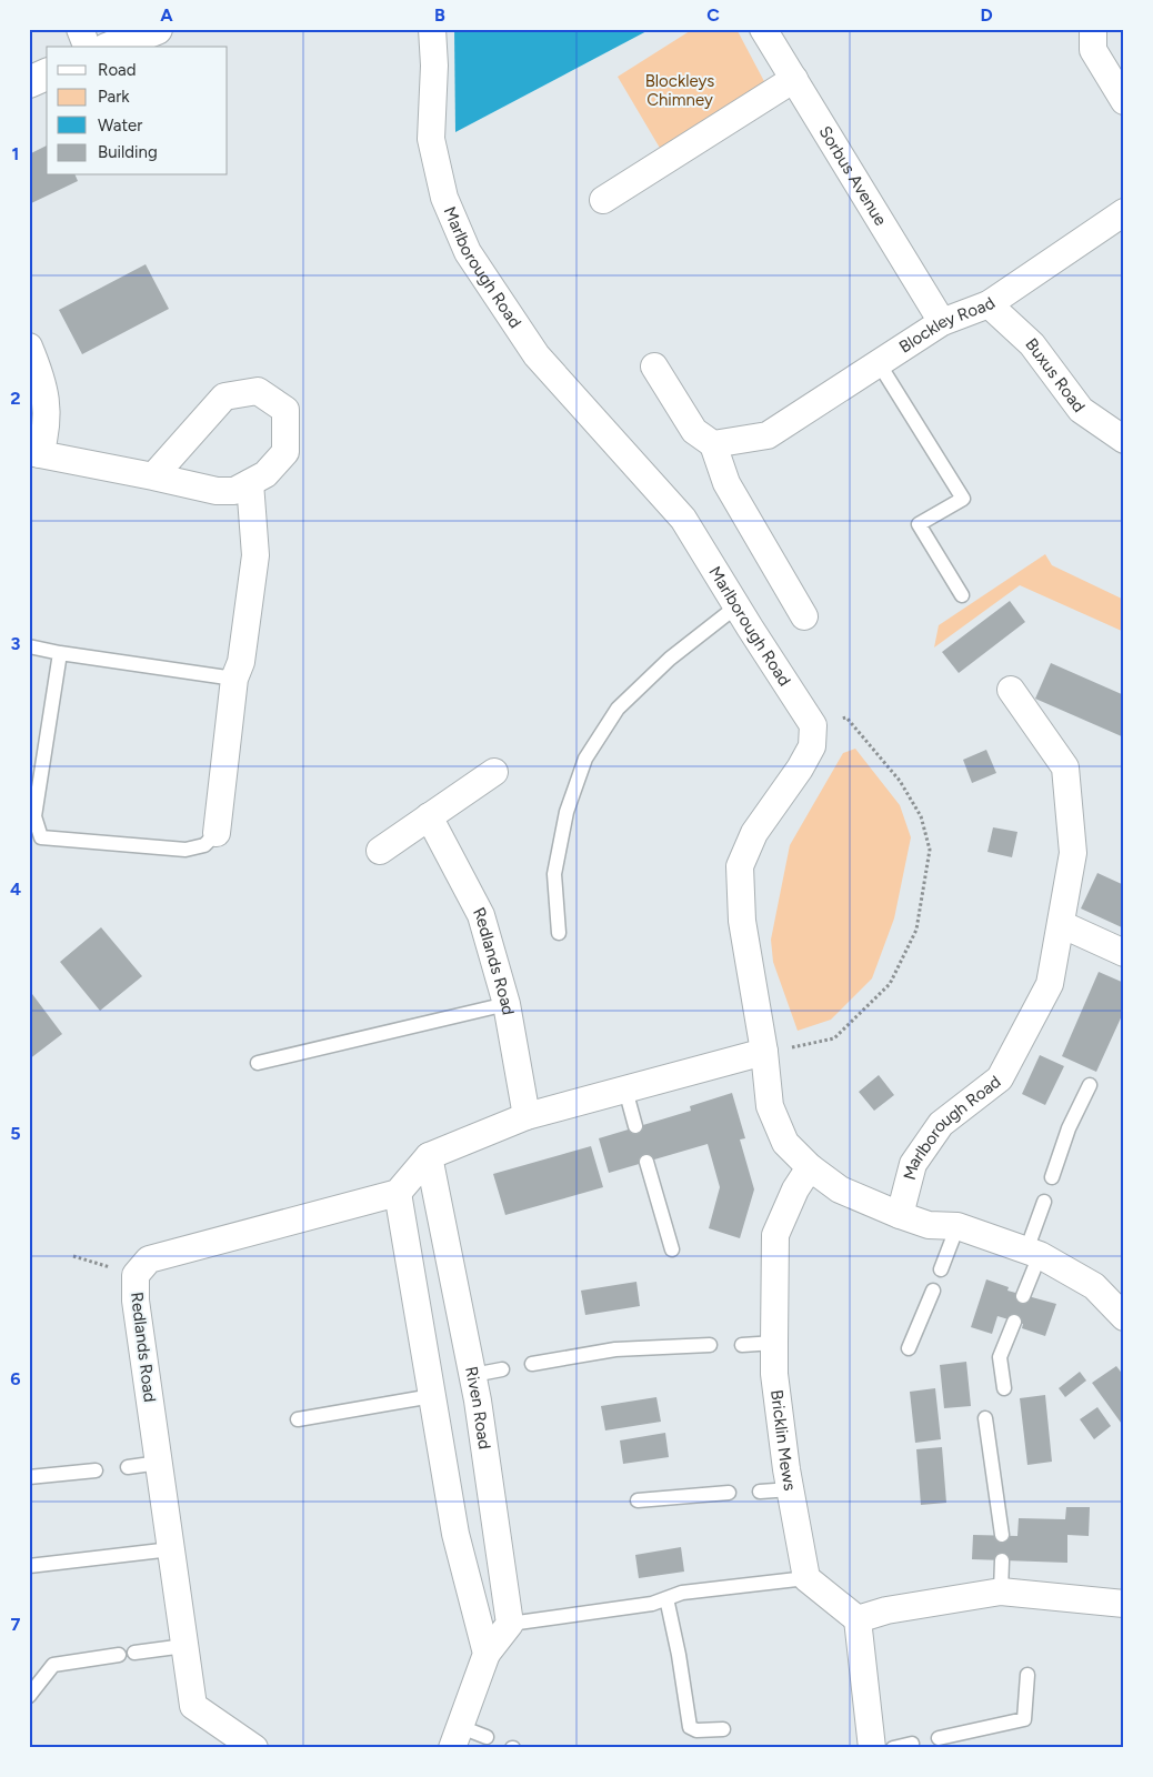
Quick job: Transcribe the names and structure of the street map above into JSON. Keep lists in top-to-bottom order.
{
  "streets": {
    "street": [
      "Sorbus Avenue",
      "Marlborough Road",
      "Blockley Road",
      "Buxus Road",
      "Redlands Road",
      "Riven Road",
      "Bricklin Mews"
    ]
  },
  "crossings": [
    ["Sorbus Avenue", "Blockley Road"],
    ["Blockley Road", "Buxus Road"]
  ],
  "parks": ["Blockleys Chimney"],
  "legend": [
    "Road",
    "Park",
    "Water",
    "Building"
  ],
  "grid": {
    "columns": [
      "A",
      "B",
      "C",
      "D"
    ],
    "rows": [
      "1",
      "2",
      "3",
      "4",
      "5",
      "6",
      "7"
    ]
  }
}
